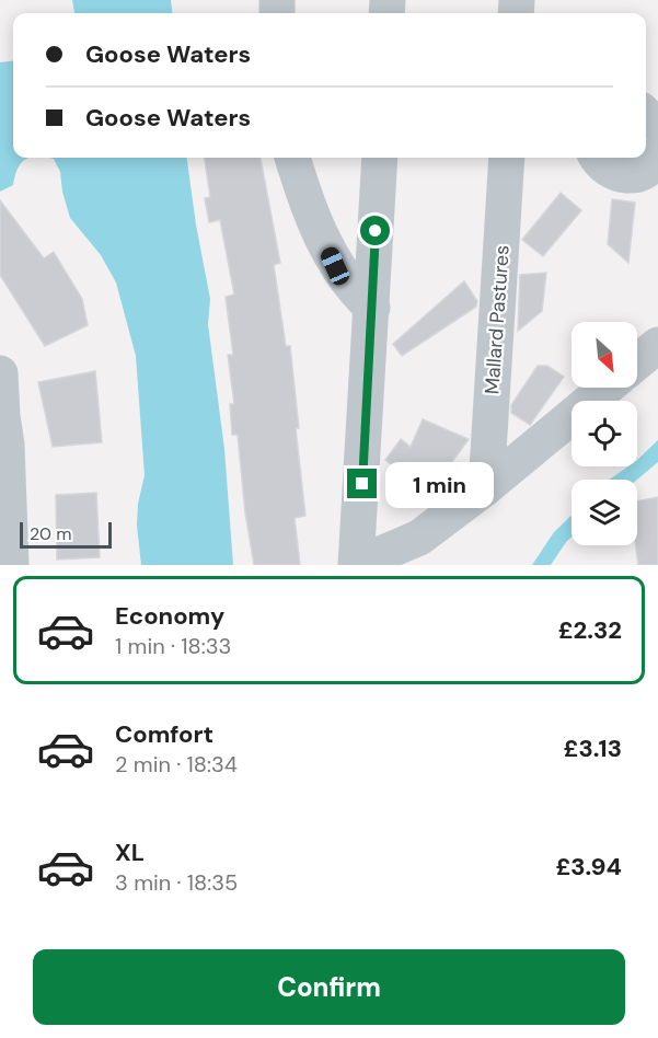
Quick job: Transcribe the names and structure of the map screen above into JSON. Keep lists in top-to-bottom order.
{
  "streets": {
    "street": ["Mallard Pastures"]
  },
  "scale_bar": "20 m",
  "north": "bottom right",
  "page": {
    "banner": ["Goose Waters", "Goose Waters"],
    "bubble": "1 min",
    "scale": "20 m",
    "list": [
      {
        "name": "Economy",
        "note": "1 min · 18:33",
        "value": "£2.32"
      },
      {
        "name": "Comfort",
        "note": "2 min · 18:34",
        "value": "£3.13"
      },
      {
        "name": "XL",
        "note": "3 min · 18:35",
        "value": "£3.94"
      }
    ],
    "buttons": "Confirm"
  }
}
